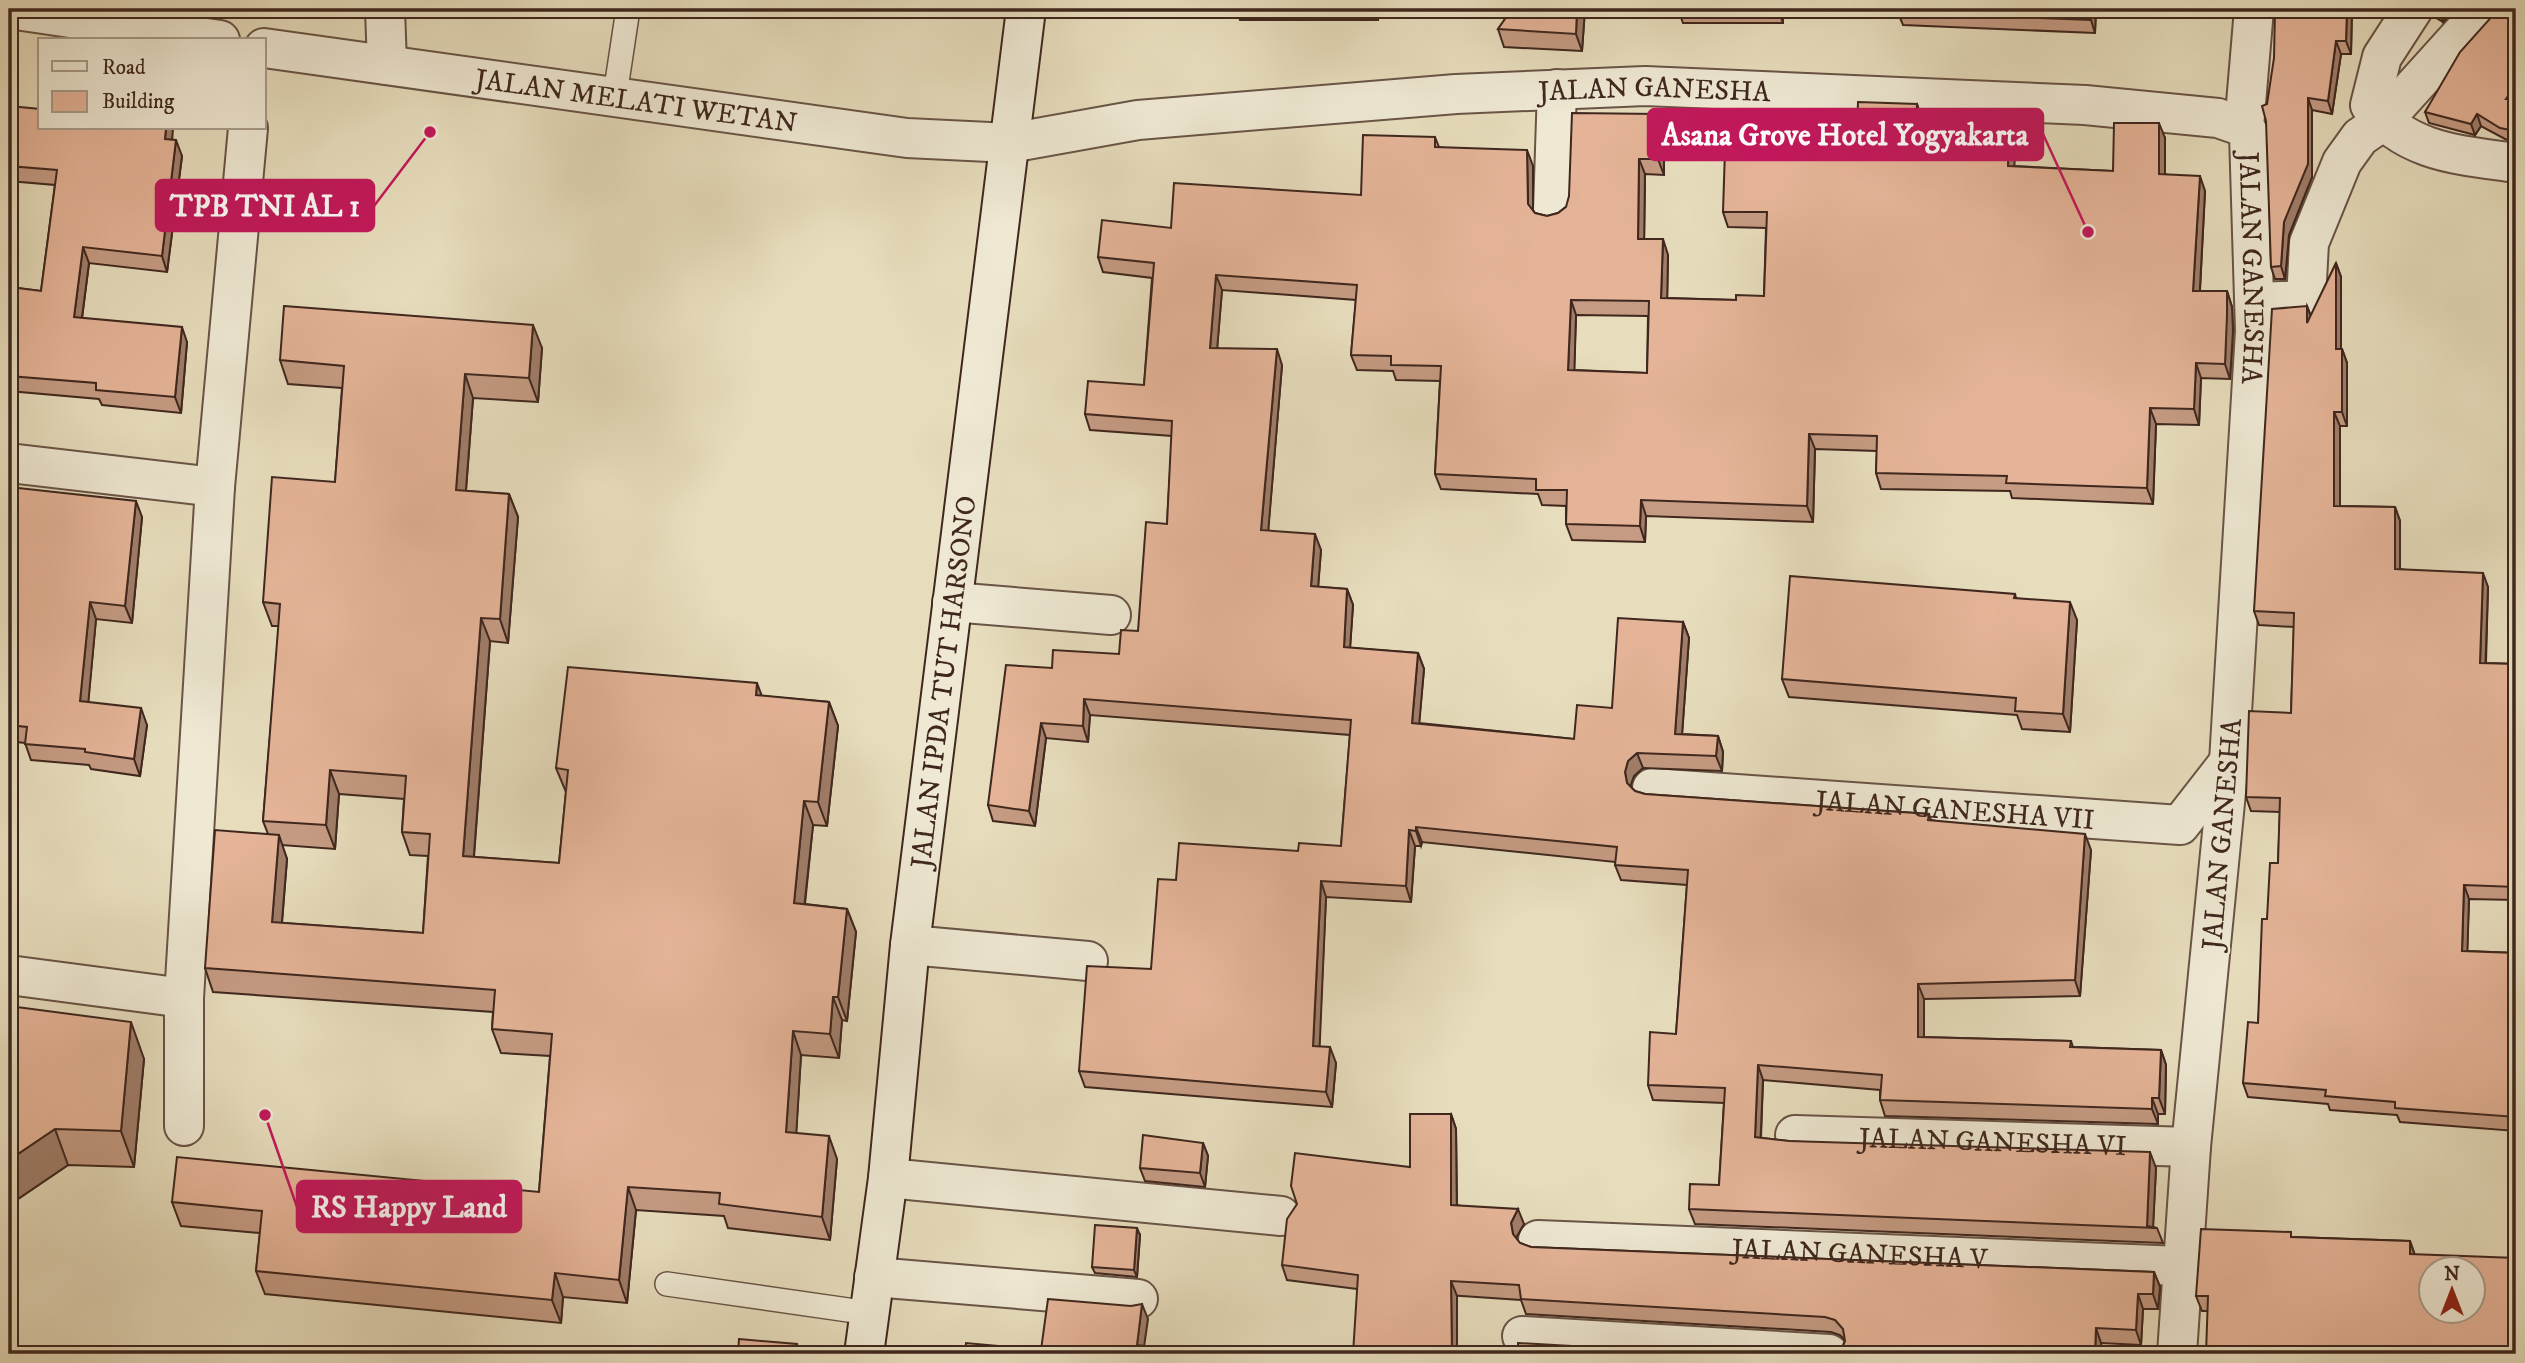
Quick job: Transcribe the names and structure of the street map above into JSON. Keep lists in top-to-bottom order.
{
  "streets": {
    "street": [
      "JALAN GANESHA",
      "JALAN MELATI WETAN",
      "JALAN IPDA TUT HARSONO",
      "JALAN GANESHA VII",
      "JALAN GANESHA VI",
      "JALAN GANESHA V"
    ]
  },
  "crossings": [
    ["JALAN GANESHA", "JALAN MELATI WETAN"],
    ["JALAN GANESHA", "JALAN IPDA TUT HARSONO"],
    ["JALAN GANESHA", "JALAN GANESHA VII"],
    ["JALAN GANESHA", "JALAN GANESHA VI"],
    ["JALAN GANESHA", "JALAN GANESHA V"],
    ["JALAN MELATI WETAN", "JALAN IPDA TUT HARSONO"]
  ],
  "places": ["TPB TNI AL 1", "Asana Grove Hotel Yogyakarta", "RS Happy Land"],
  "legend": ["Road", "Building"],
  "north": "top"
}
